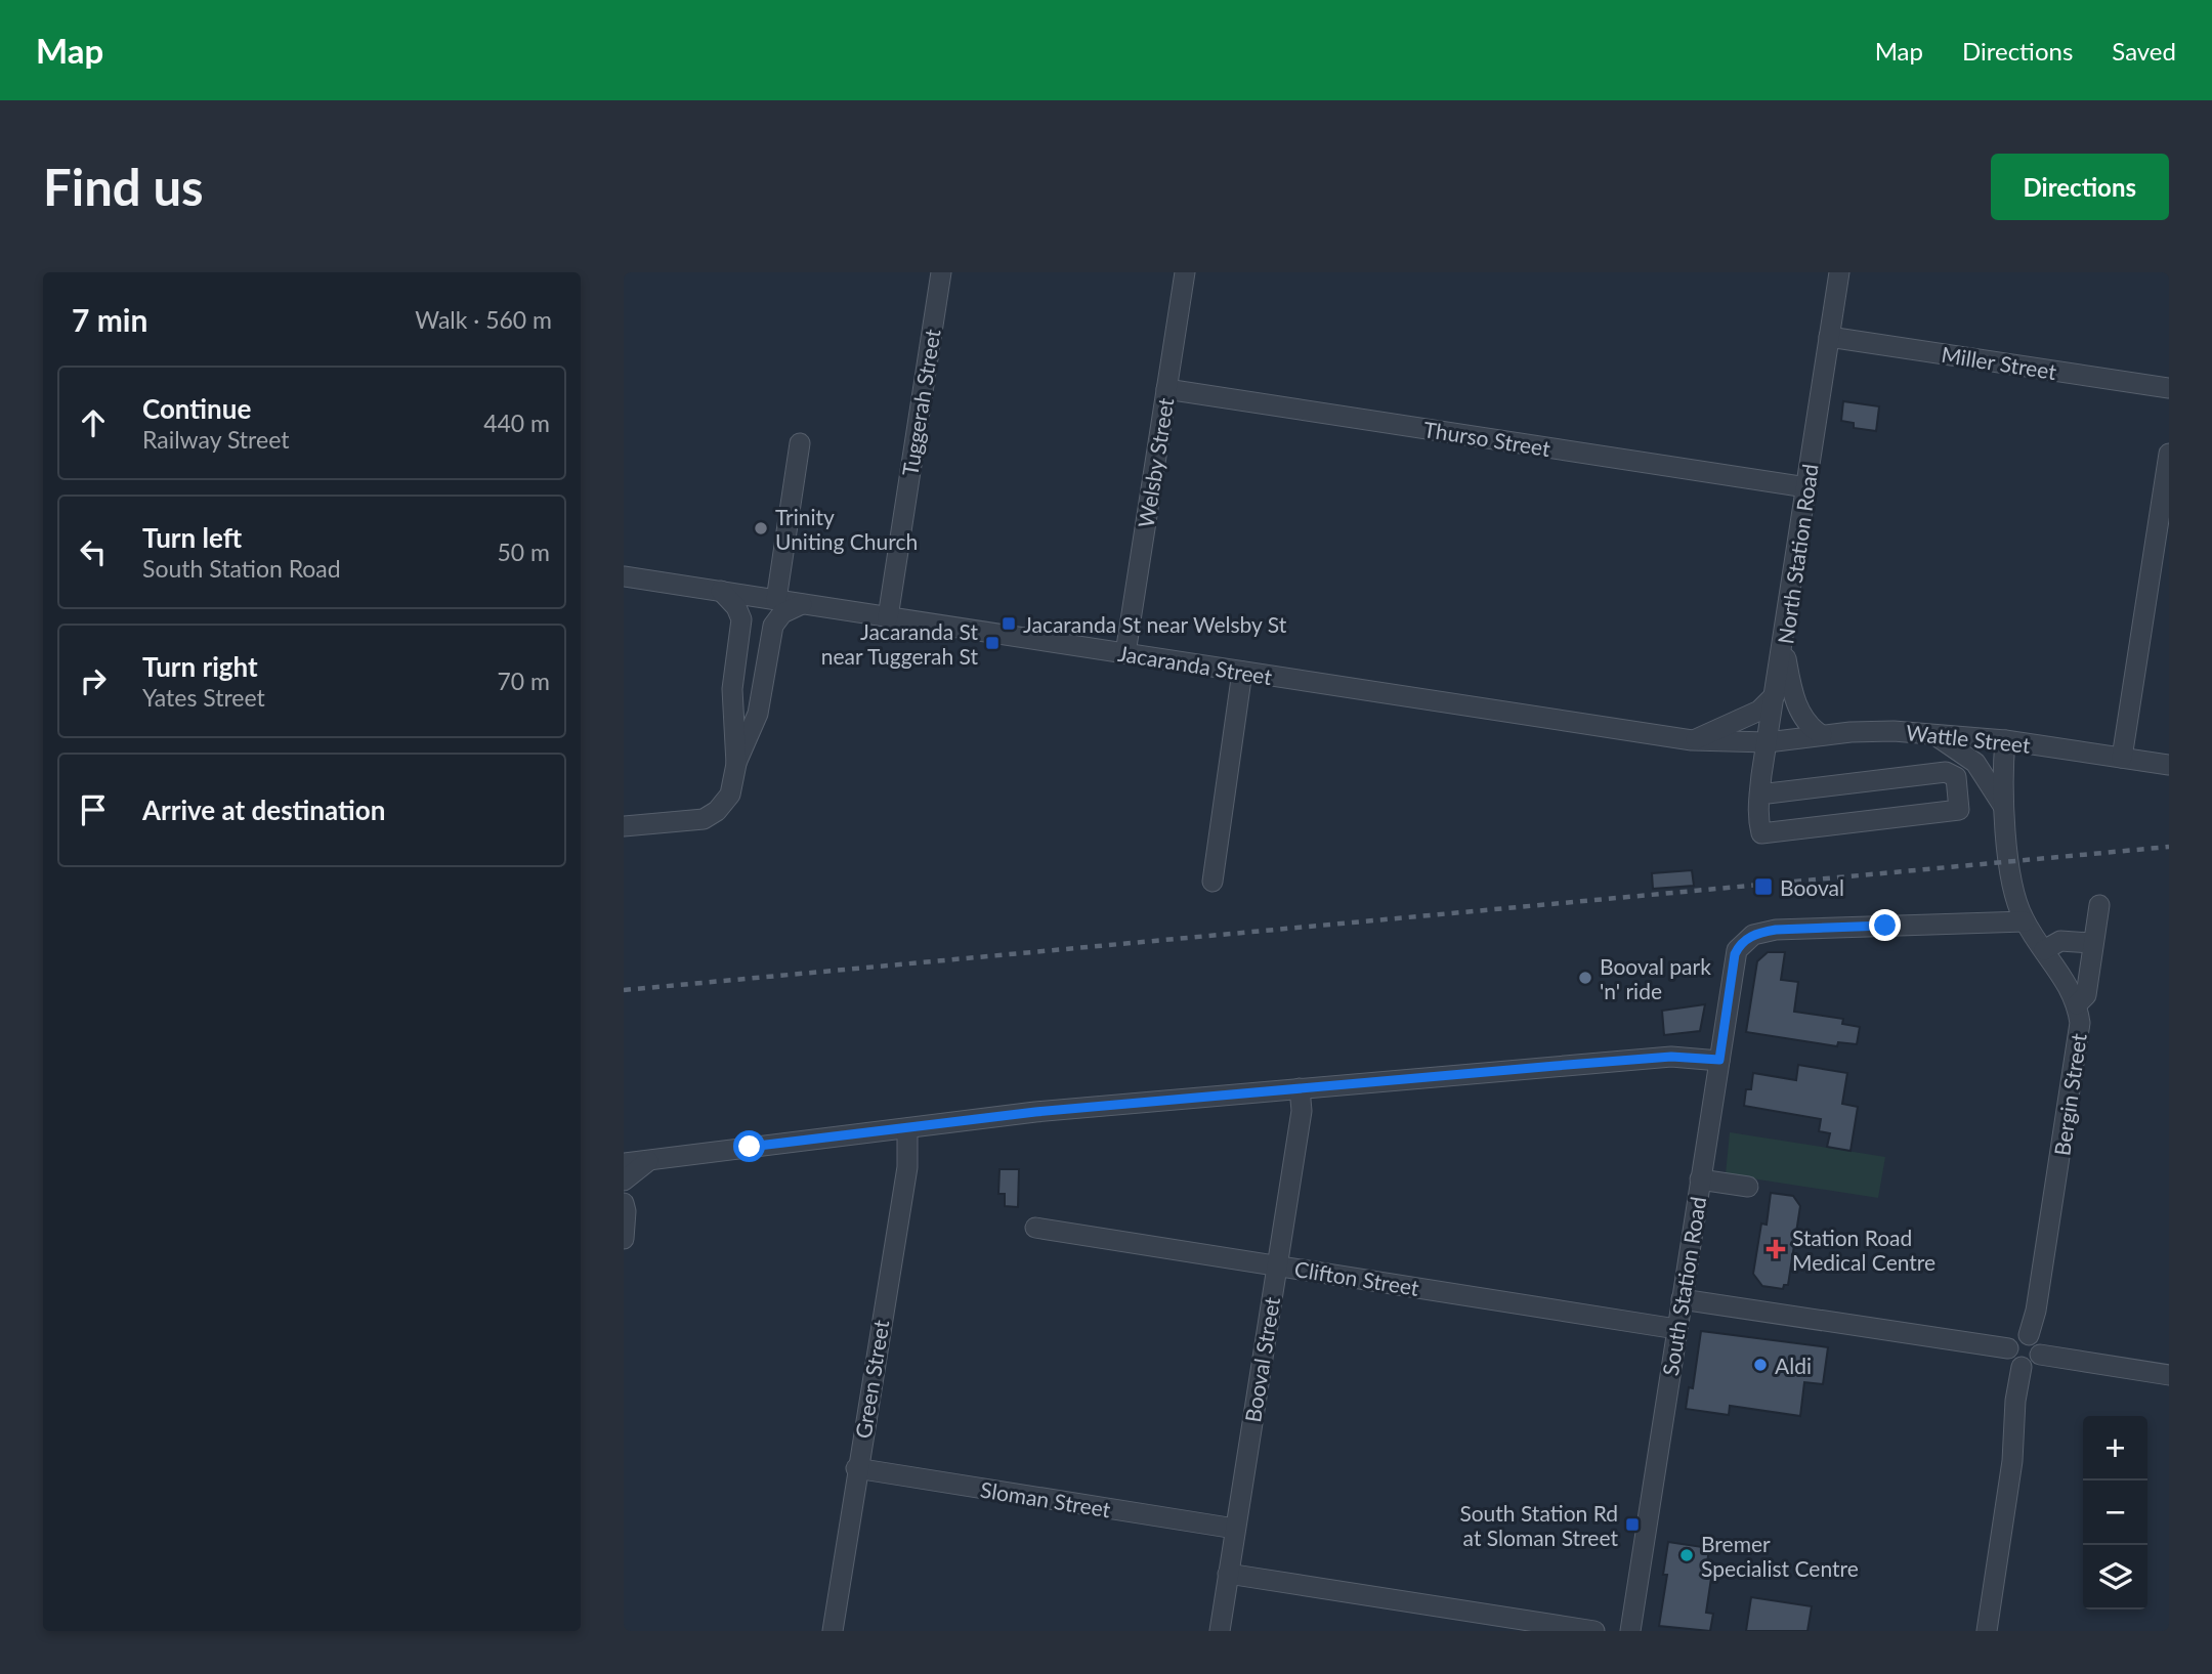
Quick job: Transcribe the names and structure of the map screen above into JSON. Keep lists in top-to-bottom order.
{
  "streets": {
    "street": [
      "Miller Street",
      "Tuggerah Street",
      "Thurso Street",
      "Welsby Street",
      "North Station Road",
      "Jacaranda Street",
      "Wattle Street",
      "Bergin Street",
      "Clifton Street",
      "South Station Road",
      "Booval Street",
      "Green Street",
      "Sloman Street"
    ]
  },
  "crossings": [
    ["Miller Street", "North Station Road"],
    ["Tuggerah Street", "Jacaranda Street"],
    ["Thurso Street", "Welsby Street"],
    ["Thurso Street", "North Station Road"],
    ["Welsby Street", "Jacaranda Street"],
    ["North Station Road", "Jacaranda Street"],
    ["North Station Road", "Wattle Street"],
    ["Jacaranda Street", "Wattle Street"],
    ["Wattle Street", "Bergin Street"],
    ["Bergin Street", "South Station Road"],
    ["Clifton Street", "South Station Road"],
    ["Clifton Street", "Booval Street"],
    ["Booval Street", "Sloman Street"],
    ["Green Street", "Sloman Street"]
  ],
  "places": {
    "other": [
      "Trinity Uniting Church",
      "Booval park 'n' ride",
      "Aldi",
      "Bremer Specialist Centre"
    ],
    "transit": [
      "Jacaranda St near Welsby St",
      "Jacaranda St near Tuggerah St",
      "Booval",
      "South Station Rd at Sloman Street"
    ],
    "health": ["Station Road Medical Centre"]
  },
  "page": {
    "header": "Map",
    "nav": ["Map", "Directions", "Saved"],
    "buttons": "Directions",
    "title": "Find us",
    "heading": ["7 min", "Walk · 560 m"],
    "list": [
      ["Continue", "Railway Street", "440 m"],
      ["Turn left", "South Station Road", "50 m"],
      ["Turn right", "Yates Street", "70 m"],
      "Arrive at destination"
    ],
    "map_buttons": ["+", "−"]
  }
}
